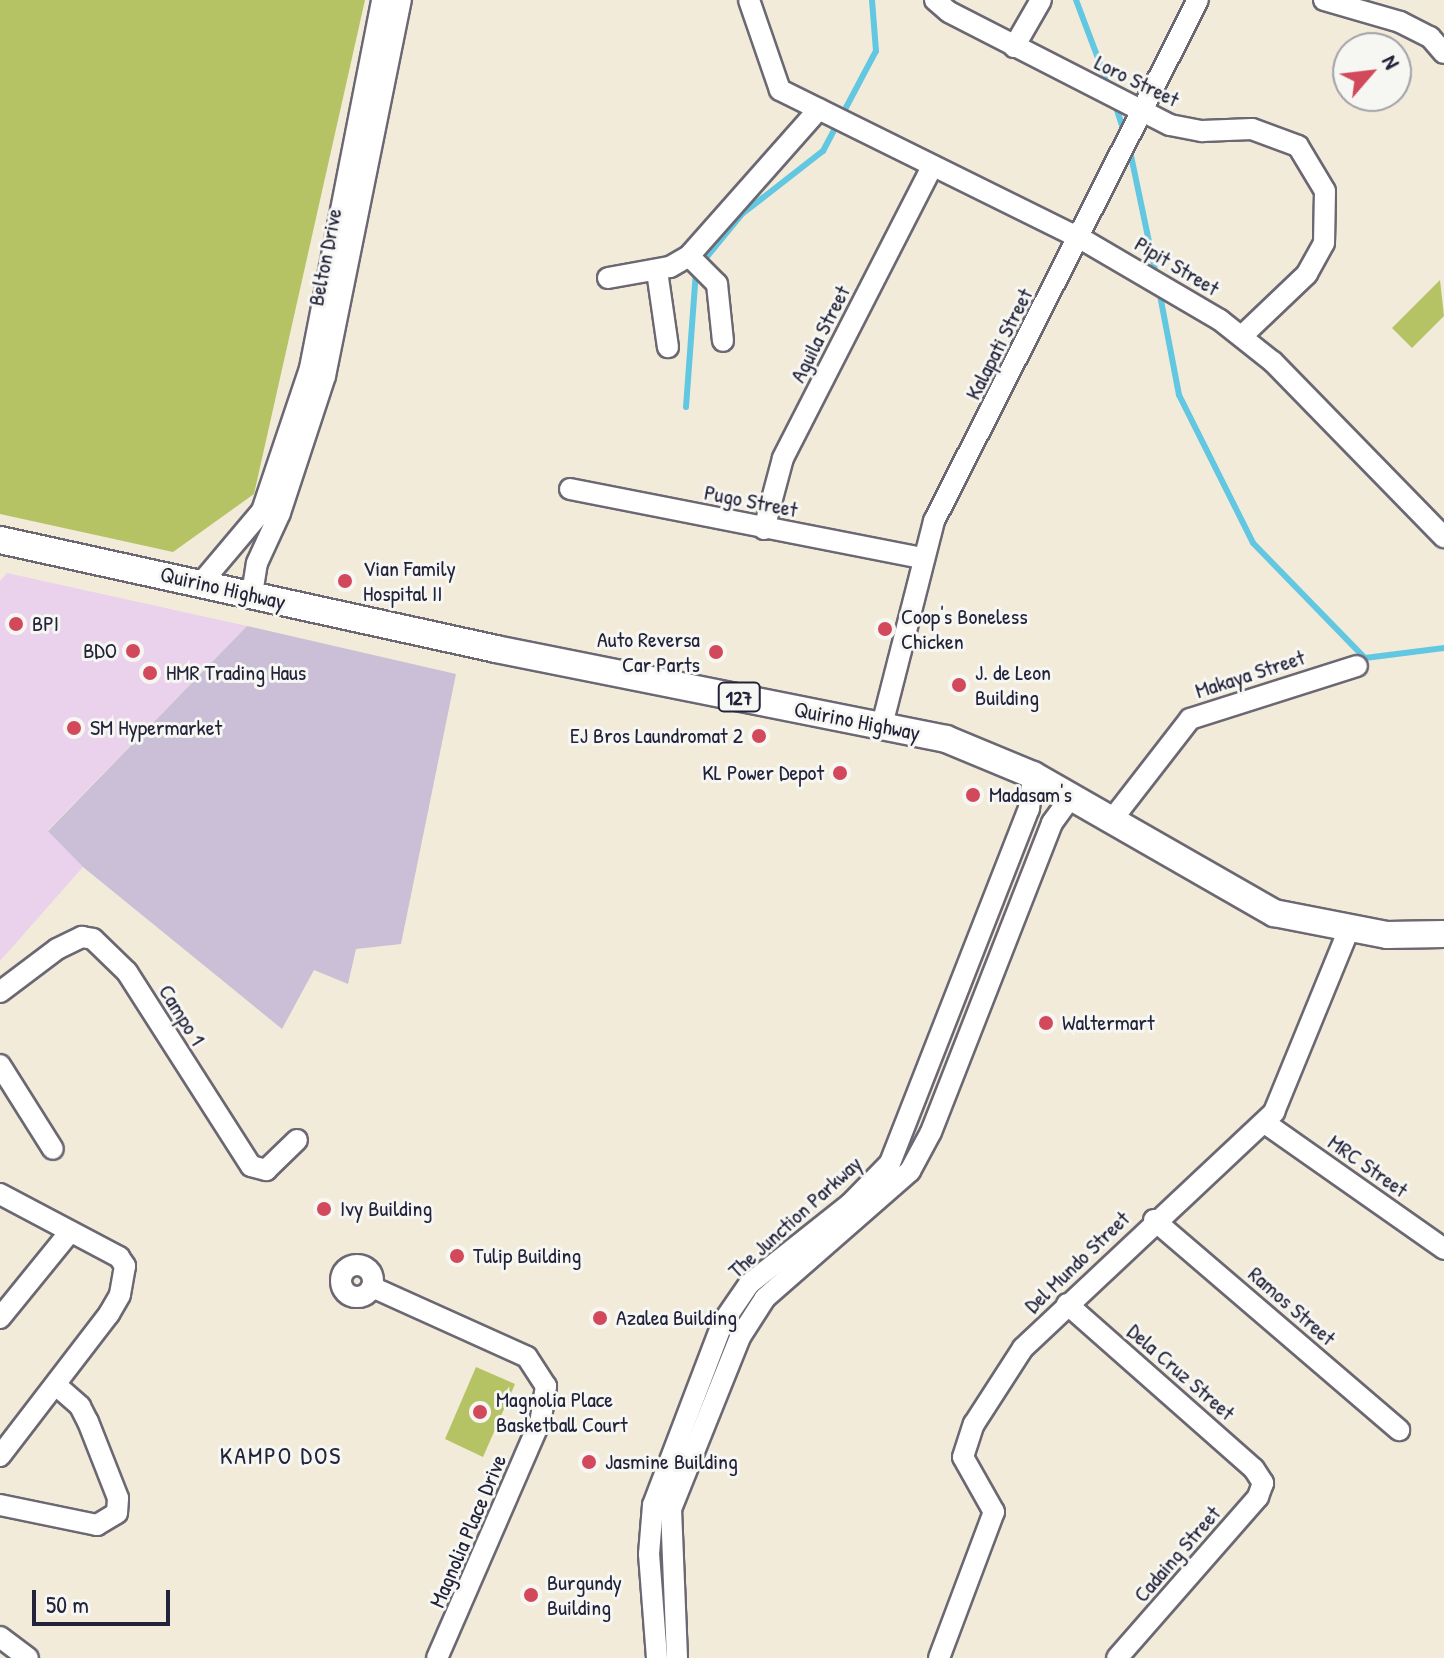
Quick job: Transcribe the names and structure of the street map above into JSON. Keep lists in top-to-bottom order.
{
  "streets": {
    "main road": ["Quirino Highway", "127"],
    "street": [
      "Loro Street",
      "Belton Drive",
      "Pipit Street",
      "Aguila Street",
      "Kalapati Street",
      "Pugo Street",
      "Makaya Street",
      "Campo 1",
      "MRC Street",
      "The Junction Parkway",
      "Del Mundo Street",
      "Ramos Street",
      "Dela Cruz Street",
      "Magnolia Place Drive",
      "Cadaing Street"
    ]
  },
  "crossings": [
    ["Loro Street", "Pipit Street"],
    ["Loro Street", "Kalapati Street"],
    ["Belton Drive", "Quirino Highway"],
    ["Pipit Street", "Aguila Street"],
    ["Pipit Street", "Kalapati Street"],
    ["Aguila Street", "Pugo Street"],
    ["Kalapati Street", "Pugo Street"],
    ["Kalapati Street", "Quirino Highway"],
    ["Quirino Highway", "Makaya Street"],
    ["Quirino Highway", "The Junction Parkway"],
    ["Quirino Highway", "Del Mundo Street"],
    ["MRC Street", "Del Mundo Street"],
    ["Del Mundo Street", "Ramos Street"],
    ["Del Mundo Street", "Dela Cruz Street"],
    ["Dela Cruz Street", "Cadaing Street"]
  ],
  "districts": ["KAMPO DOS"],
  "places": [
    "Vian Family Hospital II",
    "BPI",
    "Coop's Boneless Chicken",
    "BDO",
    "Auto Reversa Car Parts",
    "HMR Trading Haus",
    "J. de Leon Building",
    "SM Hypermarket",
    "EJ Bros Laundromat 2",
    "KL Power Depot",
    "Madasam's",
    "Waltermart",
    "Ivy Building",
    "Tulip Building",
    "Azalea Building",
    "Magnolia Place Basketball Court",
    "Jasmine Building",
    "Burgundy Building"
  ],
  "scale_bar": "50 m",
  "north": "top right"
}
